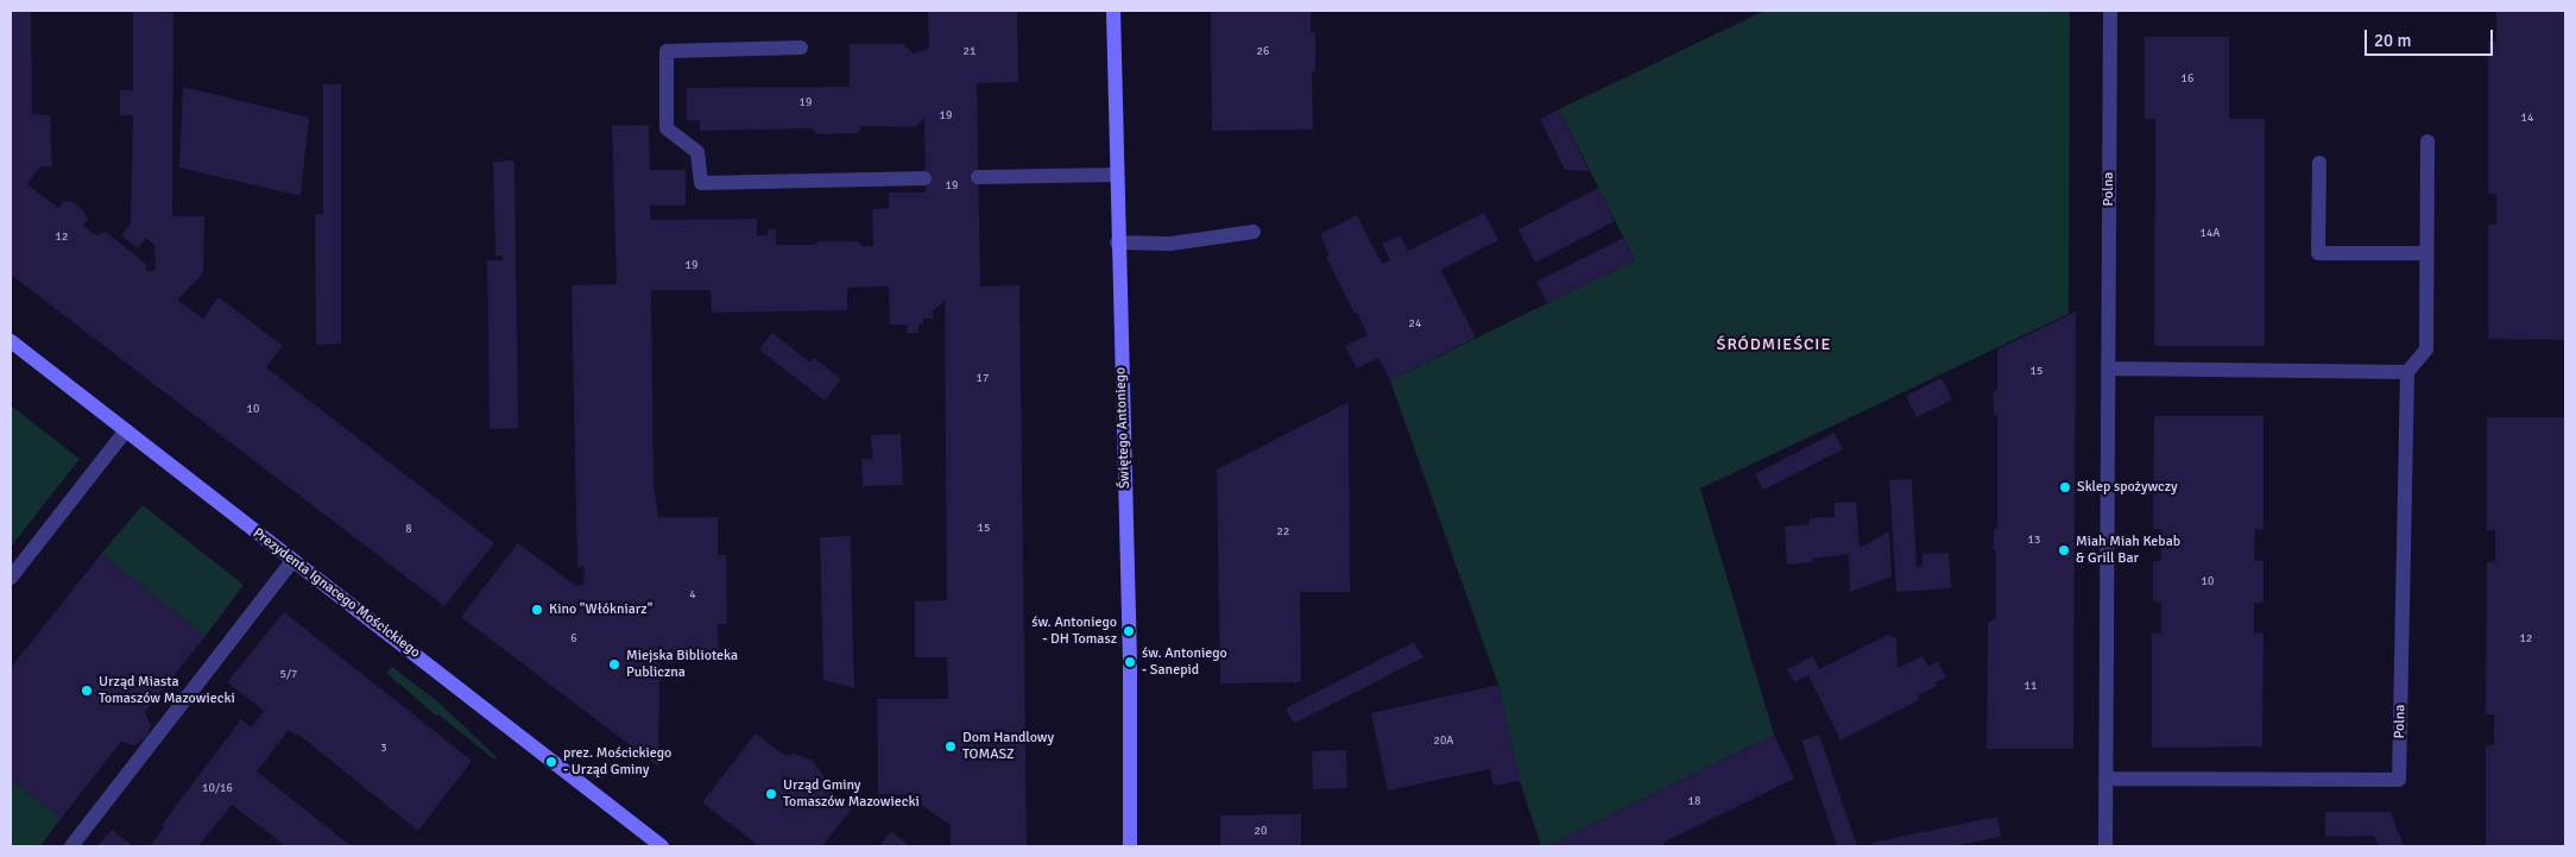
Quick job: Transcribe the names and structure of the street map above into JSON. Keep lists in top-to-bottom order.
{
  "streets": {
    "street": ["Polna", "Świętego Antoniego", "Prezydenta Ignacego Mościckiego"]
  },
  "districts": ["ŚRÓDMIEŚCIE"],
  "places": [
    "Sklep spożywczy",
    "Miah Miah Kebab & Grill Bar",
    "Kino \"Włókniarz\"",
    "św. Antoniego - DH Tomasz",
    "św. Antoniego - Sanepid",
    "Miejska Biblioteka Publiczna",
    "Urząd Miasta Tomaszów Mazowiecki",
    "Dom Handlowy TOMASZ",
    "prez. Mościckiego - Urząd Gminy",
    "Urząd Gminy Tomaszów Mazowiecki"
  ],
  "house_numbers": [
    "21",
    "26",
    "16",
    "19",
    "19",
    "14",
    "19",
    "14A",
    "12",
    "19",
    "24",
    "15",
    "17",
    "10",
    "15",
    "8",
    "22",
    "13",
    "10",
    "4",
    "6",
    "12",
    "5/7",
    "11",
    "20A",
    "3",
    "10/16",
    "18",
    "20"
  ],
  "scale_bar": "20 m"
}
